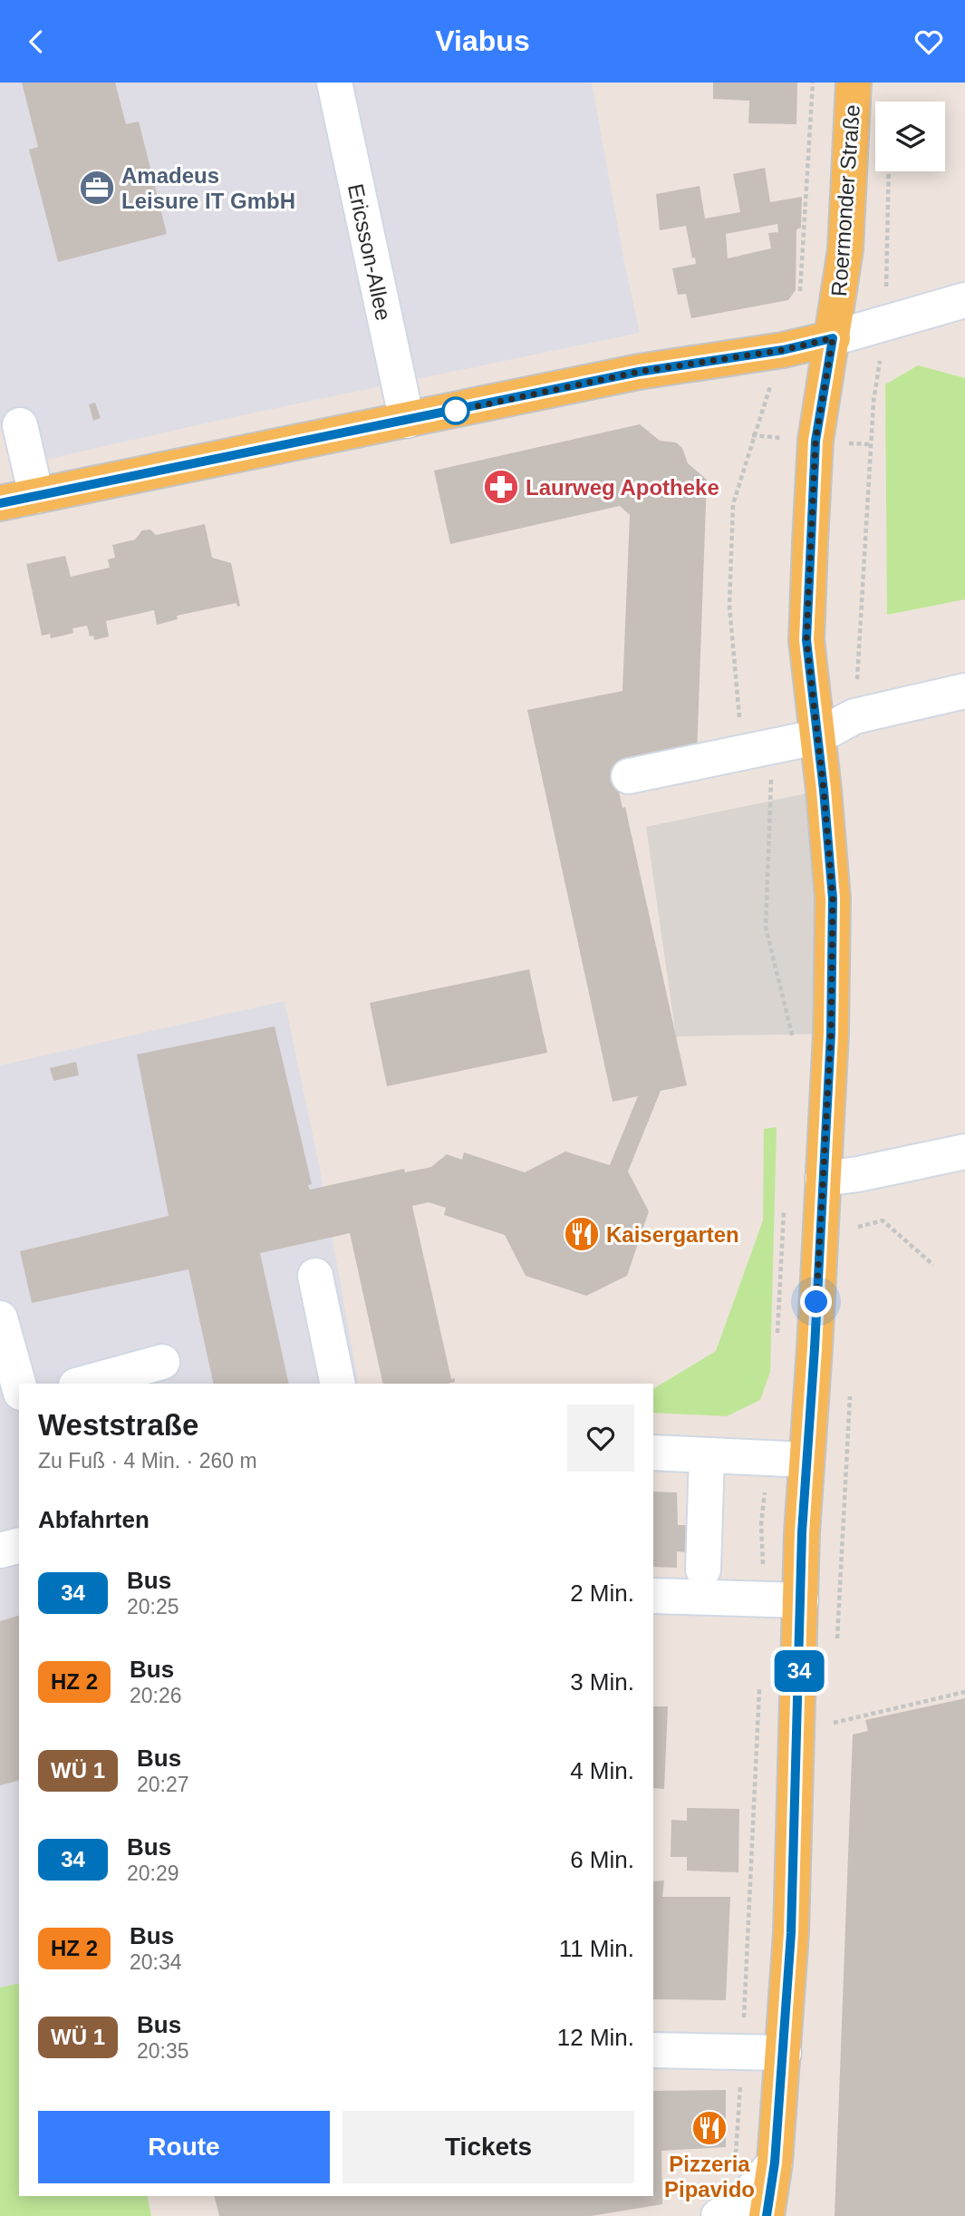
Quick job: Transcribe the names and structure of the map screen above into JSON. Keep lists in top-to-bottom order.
{
  "streets": {
    "main road": ["Roermonder Straße"],
    "street": ["Ericsson-Allee"]
  },
  "places": {
    "office": ["Amadeus Leisure IT GmbH"],
    "pharmacy": ["Laurweg Apotheke"],
    "restaurant": ["Kaisergarten", "Pizzeria Pipavido"]
  },
  "lines": ["bus line 34"],
  "page": {
    "header": "Viabus",
    "on_map": "34",
    "heading": [
      ["Weststraße", "Zu Fuß · 4 Min. · 260 m"],
      "Abfahrten"
    ],
    "list": [
      {
        "mark": "34",
        "name": "Bus",
        "note": "20:25",
        "value": "2 Min."
      },
      {
        "mark": "HZ 2",
        "name": "Bus",
        "note": "20:26",
        "value": "3 Min."
      },
      {
        "mark": "WÜ 1",
        "name": "Bus",
        "note": "20:27",
        "value": "4 Min."
      },
      {
        "mark": "34",
        "name": "Bus",
        "note": "20:29",
        "value": "6 Min."
      },
      {
        "mark": "HZ 2",
        "name": "Bus",
        "note": "20:34",
        "value": "11 Min."
      },
      {
        "mark": "WÜ 1",
        "name": "Bus",
        "note": "20:35",
        "value": "12 Min."
      }
    ],
    "buttons": ["Route", "Tickets"]
  }
}
